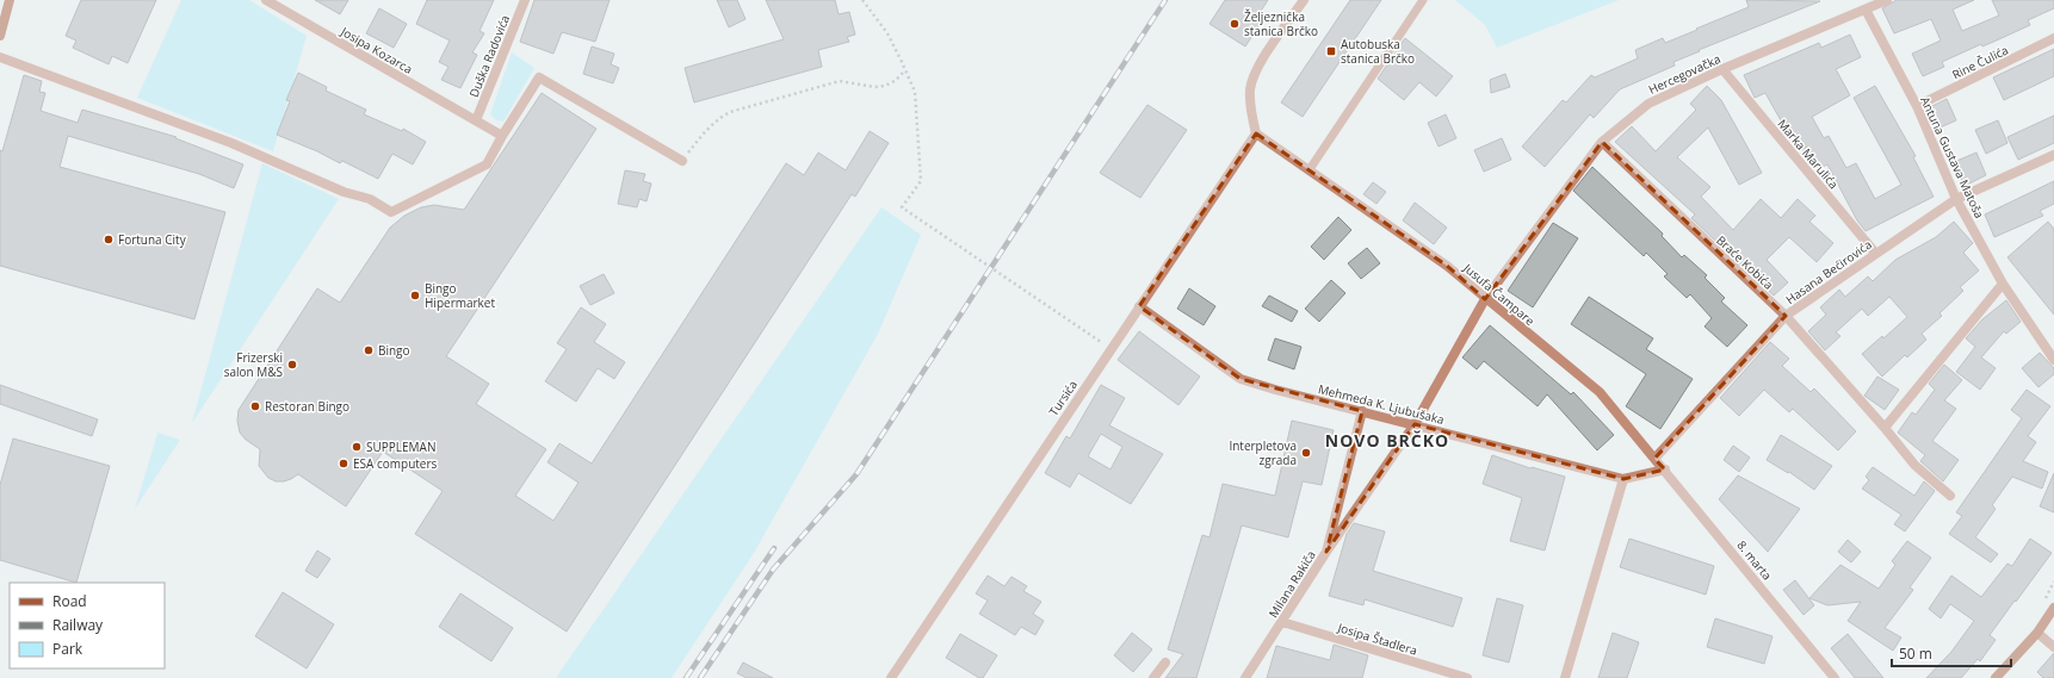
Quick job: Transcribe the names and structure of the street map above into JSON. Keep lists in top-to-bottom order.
{
  "streets": {
    "street": [
      "Josipa Kozarca",
      "Duška Radovića",
      "Rine Čulića",
      "Hercegovačka",
      "Marka Marulića",
      "Antuna Gustava Matoša",
      "Braće Kobića",
      "Hasana Bećirovića",
      "Jusufa Čampare",
      "Tursića",
      "Mehmeda K. Ljubušaka",
      "8. marta",
      "Milana Rakiča",
      "Josipa Štadlera"
    ]
  },
  "crossings": [
    ["Josipa Kozarca", "Duška Radovića"],
    ["Rine Čulića", "Antuna Gustava Matoša"],
    ["Hercegovačka", "Marka Marulića"],
    ["Hercegovačka", "Antuna Gustava Matoša"],
    ["Hercegovačka", "Braće Kobića"],
    ["Hercegovačka", "Jusufa Čampare"],
    ["Hercegovačka", "Mehmeda K. Ljubušaka"],
    ["Hercegovačka", "Milana Rakiča"],
    ["Marka Marulića", "Hasana Bećirovića"],
    ["Antuna Gustava Matoša", "Hasana Bećirovića"],
    ["Braće Kobića", "Hasana Bećirovića"],
    ["Hasana Bećirovića", "Jusufa Čampare"],
    ["Hasana Bećirovića", "8. marta"],
    ["Jusufa Čampare", "Tursića"],
    ["Jusufa Čampare", "8. marta"],
    ["Tursića", "Mehmeda K. Ljubušaka"],
    ["Mehmeda K. Ljubušaka", "8. marta"],
    ["Mehmeda K. Ljubušaka", "Milana Rakiča"],
    ["Milana Rakiča", "Josipa Štadlera"]
  ],
  "districts": ["NOVO BRČKO"],
  "places": {
    "other": [
      "Željeznička stanica Brčko",
      "Fortuna City",
      "Bingo Hipermarket",
      "Bingo",
      "Frizerski salon M&S",
      "Restoran Bingo",
      "SUPPLEMAN",
      "Interpletova zgrada",
      "ESA computers"
    ],
    "transit": ["Autobuska stanica Brčko"]
  },
  "legend": ["Road", "Railway", "Park"],
  "scale_bar": "50 m"
}
